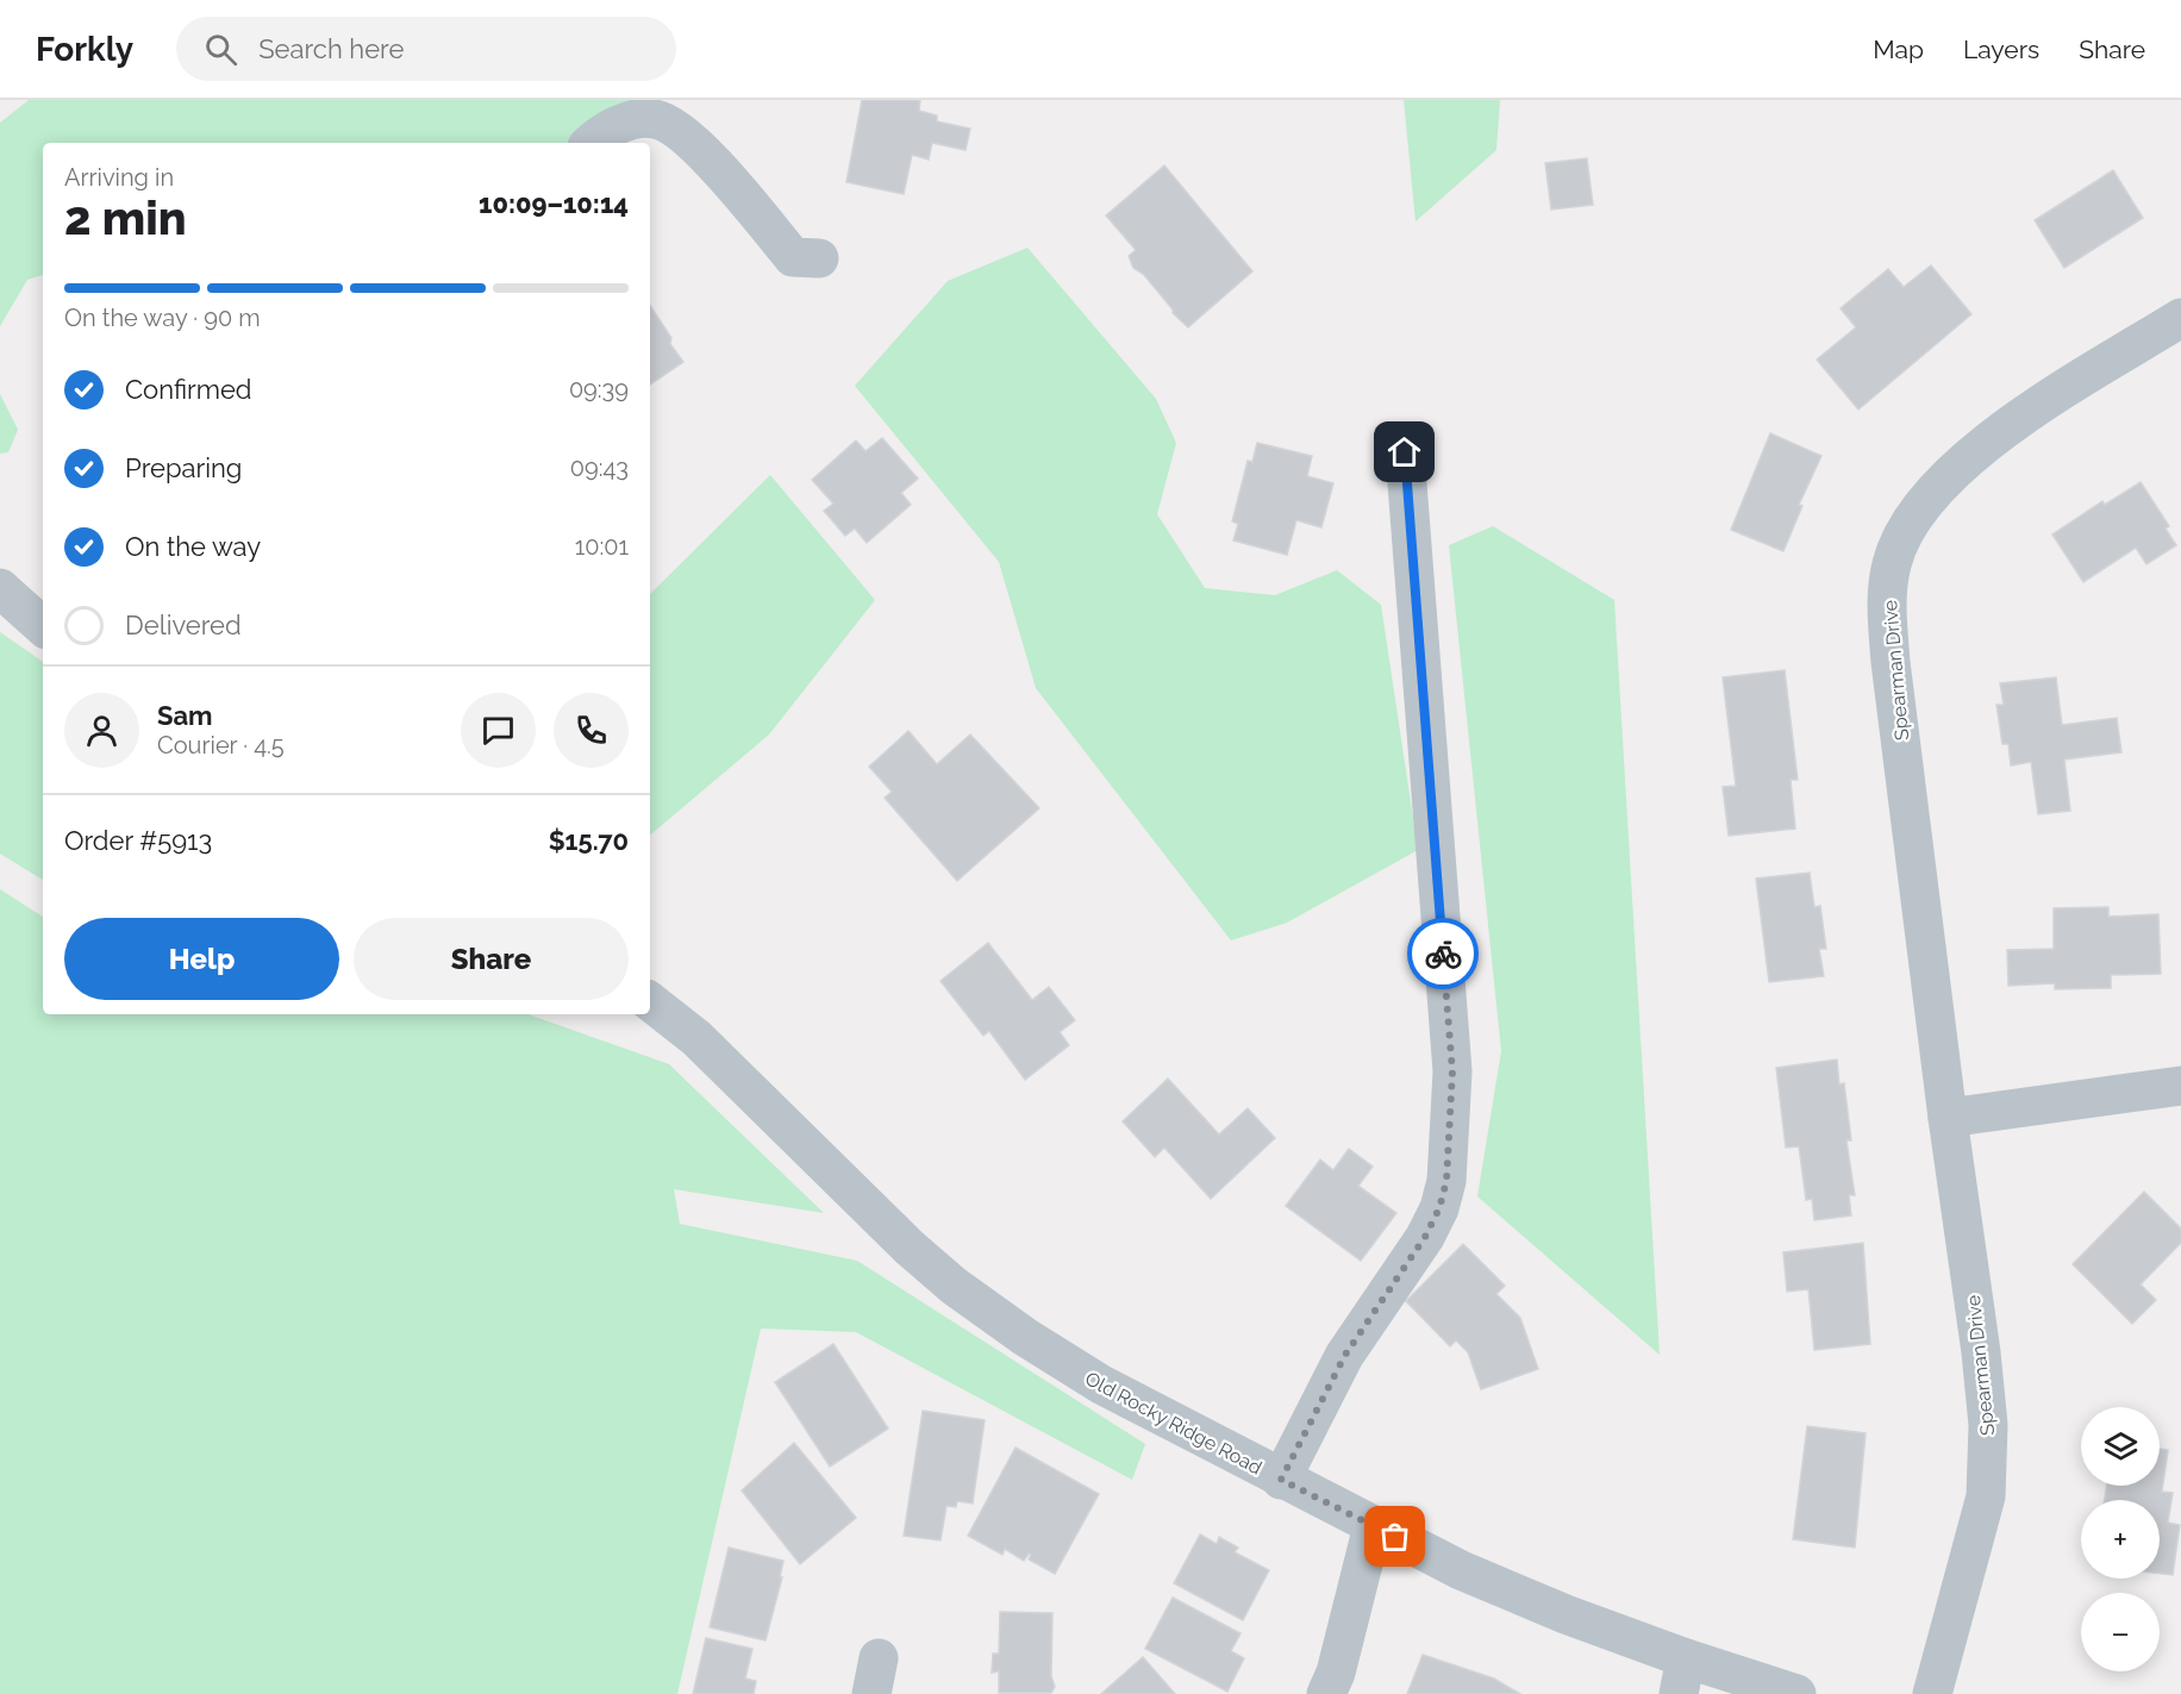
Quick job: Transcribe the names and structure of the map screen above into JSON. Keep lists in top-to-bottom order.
{
  "streets": {
    "street": ["Spearman Drive", "Old Rocky Ridge Road"]
  },
  "page": {
    "header": "Forkly",
    "search": "Search here",
    "nav": ["Map", "Layers", "Share"],
    "heading": ["2 min", "Arriving in", "10:09–10:14"],
    "panel": [
      "Sam",
      "Courier · 4.5",
      "Order #5913",
      "$15.70"
    ],
    "bar": "On the way · 90 m",
    "list": [
      ["Confirmed", "09:39"],
      ["Preparing", "09:43"],
      ["On the way", "10:01"],
      "Delivered"
    ],
    "buttons": ["Help", "Share"],
    "map_buttons": ["+", "−"]
  }
}
